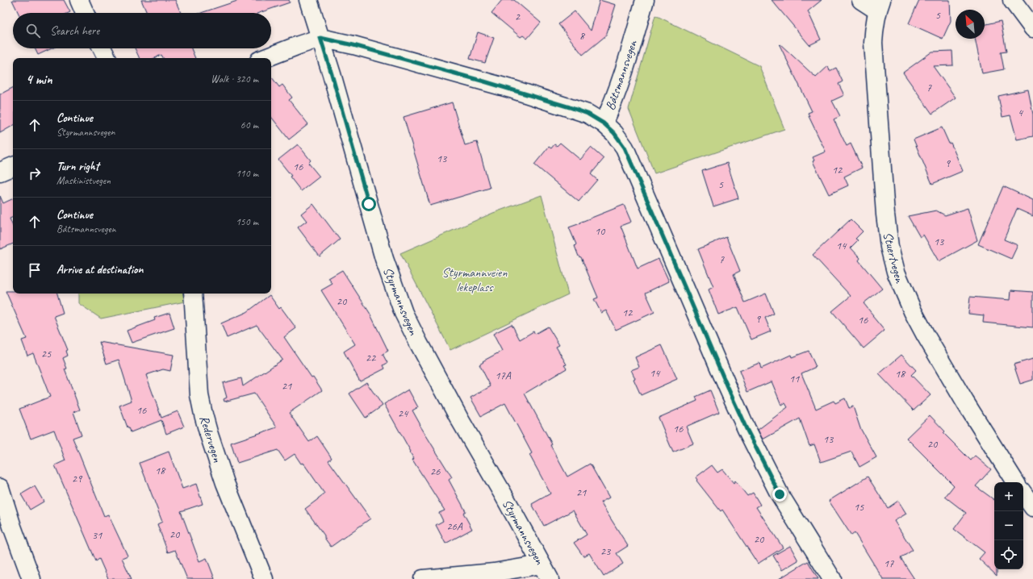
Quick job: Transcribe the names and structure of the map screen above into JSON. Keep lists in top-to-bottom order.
{
  "streets": {
    "street": [
      "Båtsmannsvegen",
      "Stuertvegen",
      "Styrmannsvegen",
      "Redervegen"
    ]
  },
  "parks": ["Styrmannveien lekeplass"],
  "house_numbers": [
    "5",
    "2",
    "8",
    "7",
    "4",
    "13",
    "9",
    "16",
    "12",
    "5",
    "10",
    "13",
    "14",
    "7",
    "20",
    "12",
    "9",
    "16",
    "25",
    "22",
    "14",
    "18",
    "17A",
    "11",
    "21",
    "16",
    "24",
    "16",
    "13",
    "20",
    "18",
    "26",
    "29",
    "21",
    "15",
    "26A",
    "20",
    "31",
    "20",
    "23",
    "17"
  ],
  "north": "top left",
  "page": {
    "search": "Search here",
    "heading": ["4 min", "Walk · 320 m"],
    "list": [
      ["Continue", "Styrmannsvegen", "60 m"],
      ["Turn right", "Maskinistvegen", "110 m"],
      ["Continue", "Båtsmannsvegen", "150 m"],
      "Arrive at destination"
    ],
    "map_buttons": ["+", "−"]
  }
}
